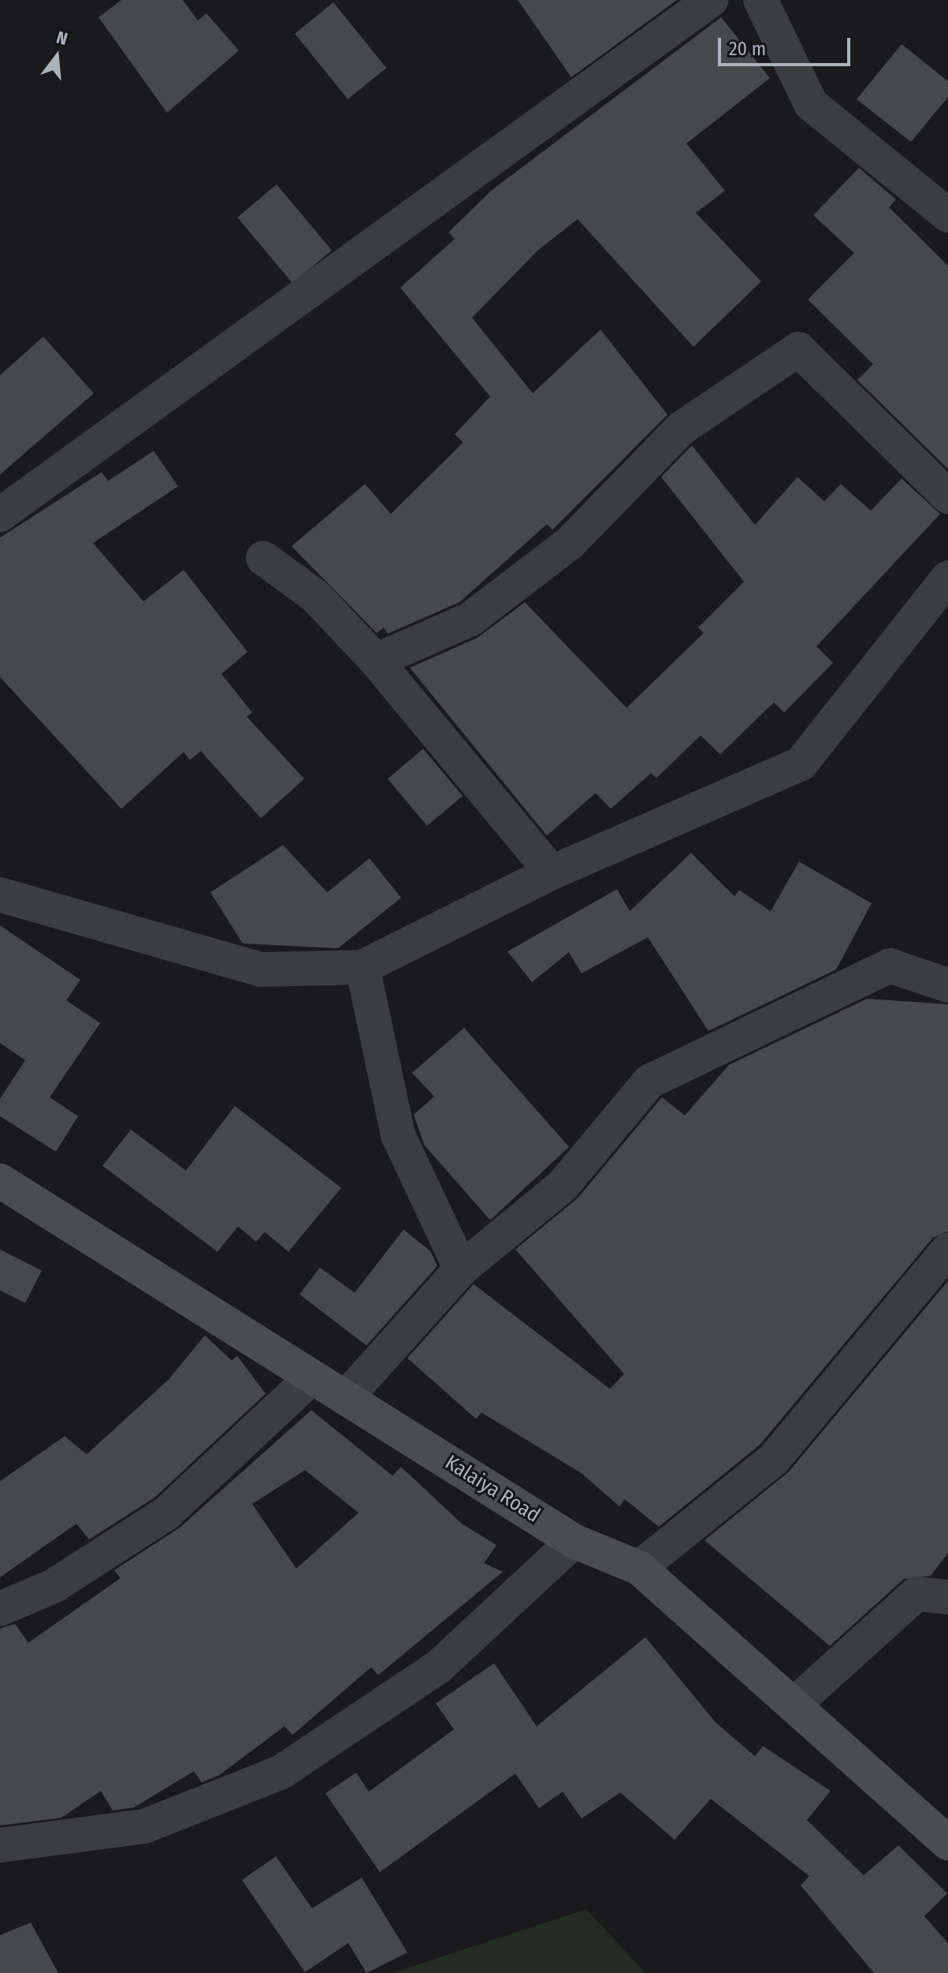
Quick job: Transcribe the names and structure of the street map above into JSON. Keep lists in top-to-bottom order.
{
  "streets": {
    "main road": ["Kalaiya Road"]
  },
  "scale_bar": "20 m",
  "north": "top"
}
